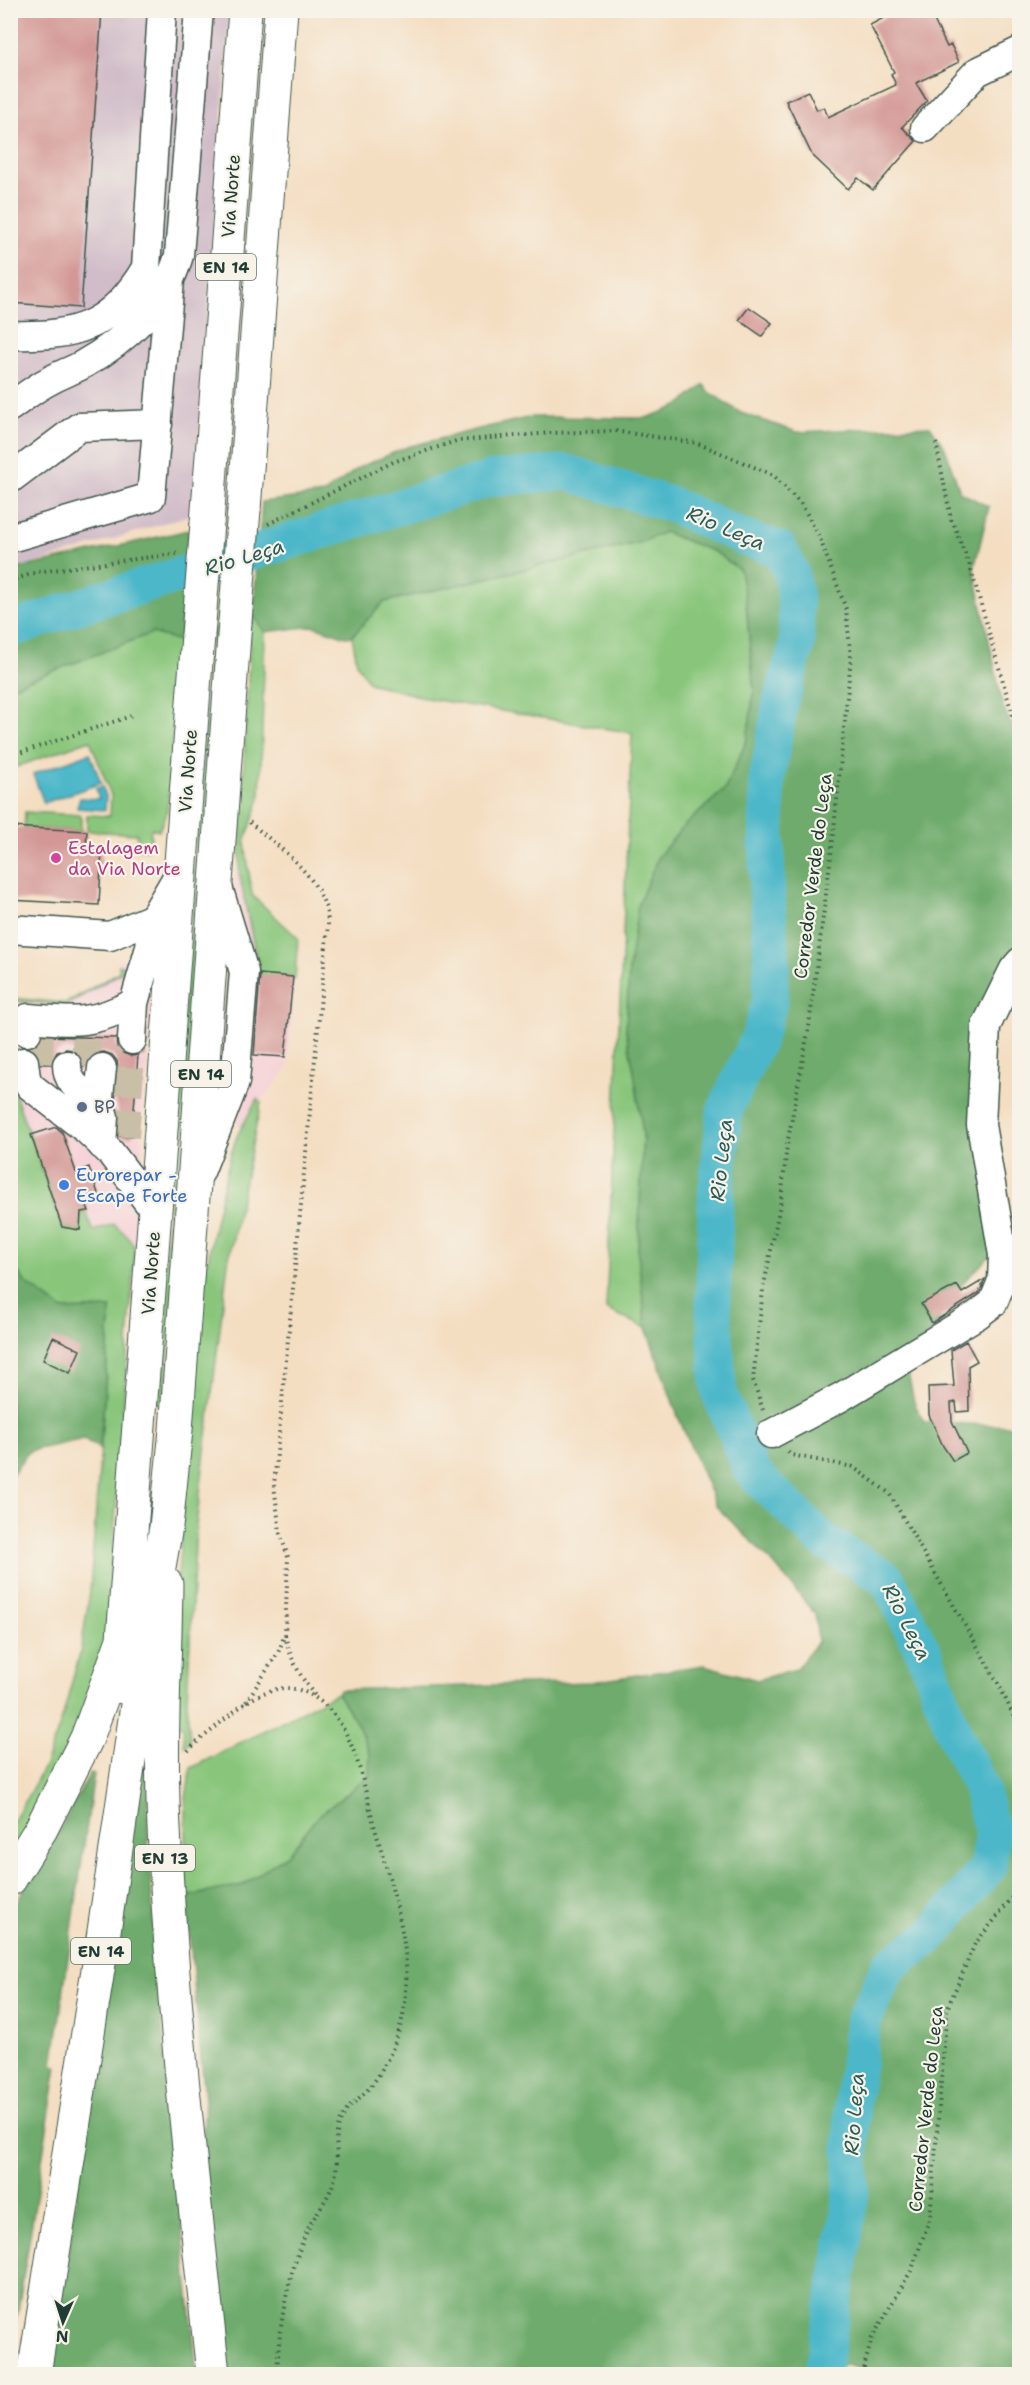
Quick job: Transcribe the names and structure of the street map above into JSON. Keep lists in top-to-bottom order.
{
  "streets": {
    "main road": ["Via Norte", "EN 14", "EN 13"],
    "path": ["Corredor Verde do Leça"]
  },
  "crossings": [
    ["Via Norte", "EN 14"],
    ["Via Norte", "Corredor Verde do Leça"],
    ["Via Norte", "EN 13"],
    ["EN 14", "EN 13"]
  ],
  "water": ["Rio Leça"],
  "places": ["Estalagem da Via Norte", "BP", "Eurorepar - Escape Forte"],
  "north": "bottom"
}
